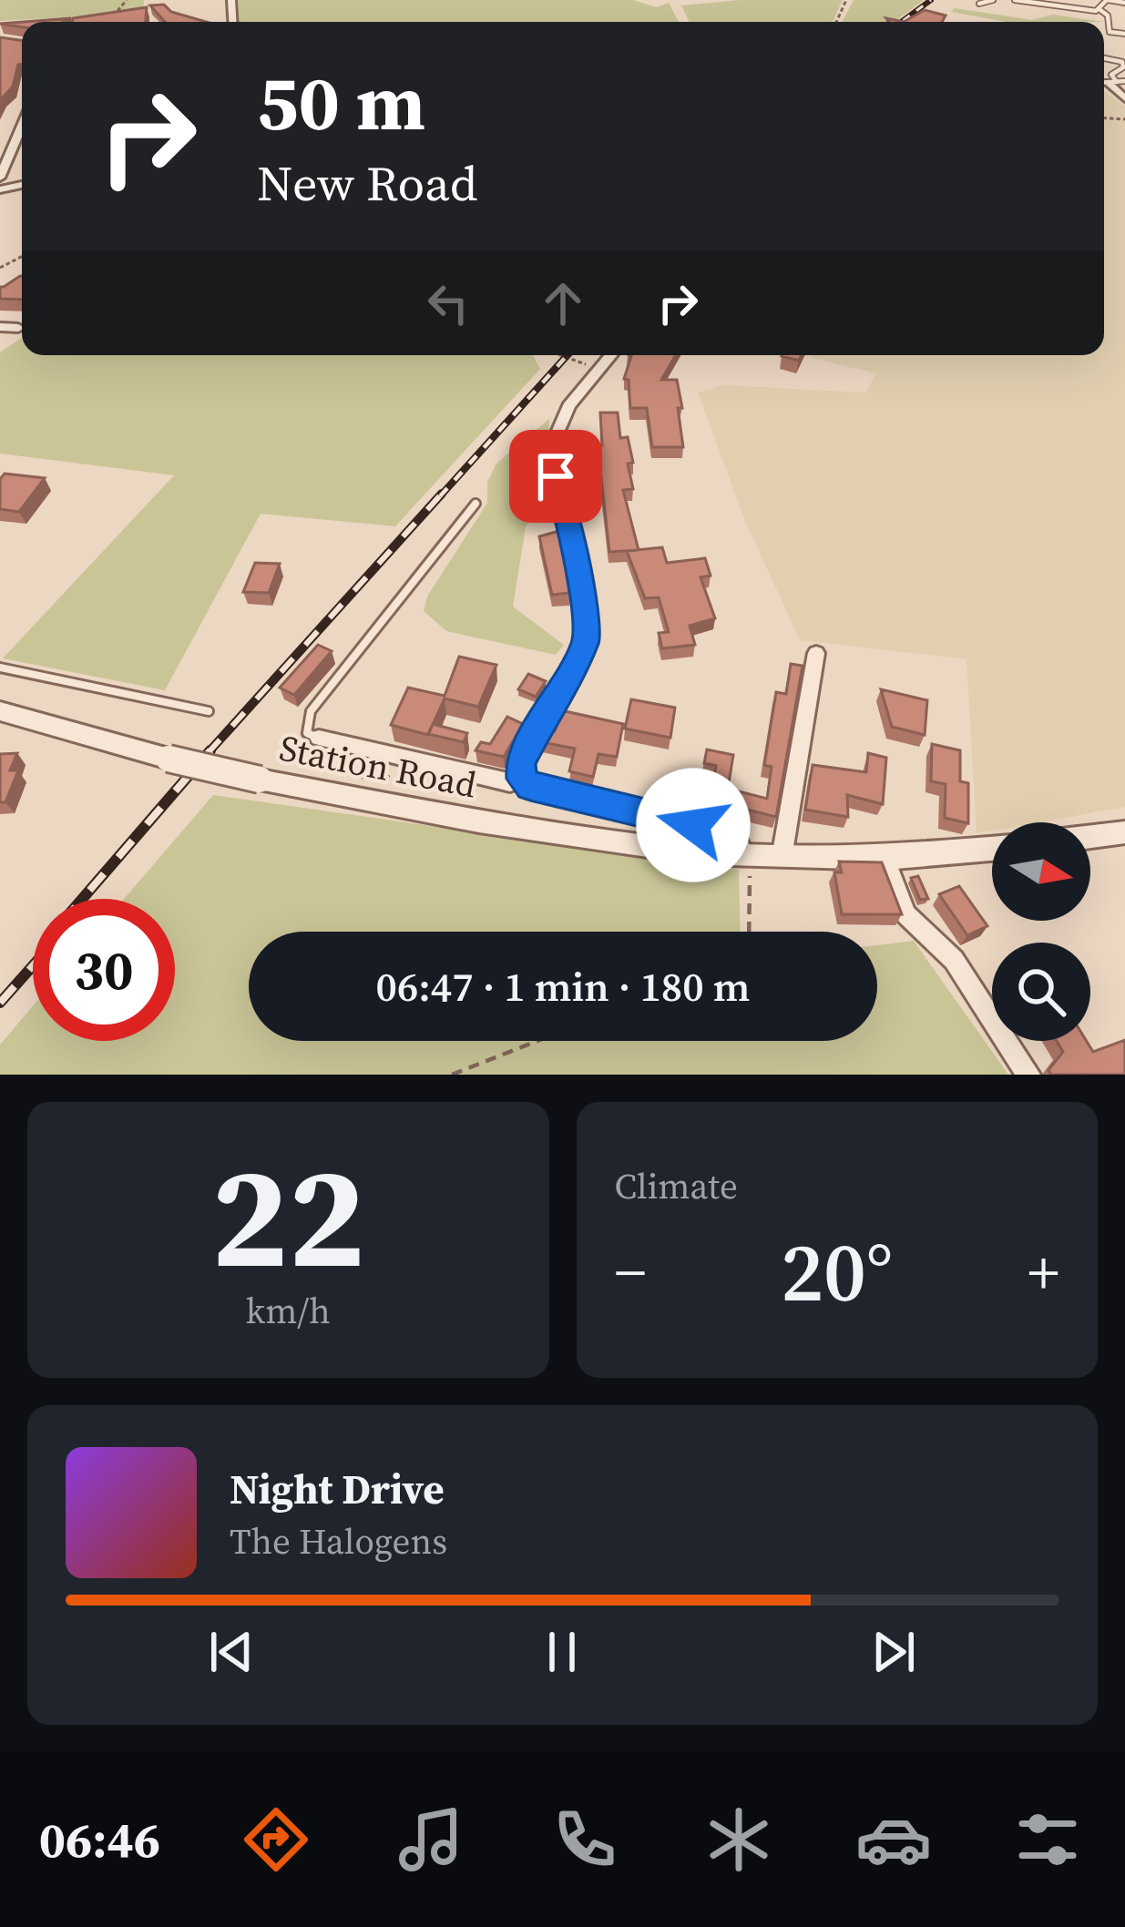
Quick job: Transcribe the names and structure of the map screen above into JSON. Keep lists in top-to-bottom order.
{
  "streets": {
    "street": ["Station Road"]
  },
  "north": "right",
  "page": {
    "turn": ["50 m", "New Road"],
    "limit": "30",
    "trip": "06:47 · 1 min · 180 m",
    "tile": [
      ["22", "km/h"],
      "Climate"
    ],
    "heat": ["−", "20°", "+"],
    "song": ["Night Drive", "The Halogens"],
    "tabs": "06:46"
  }
}
